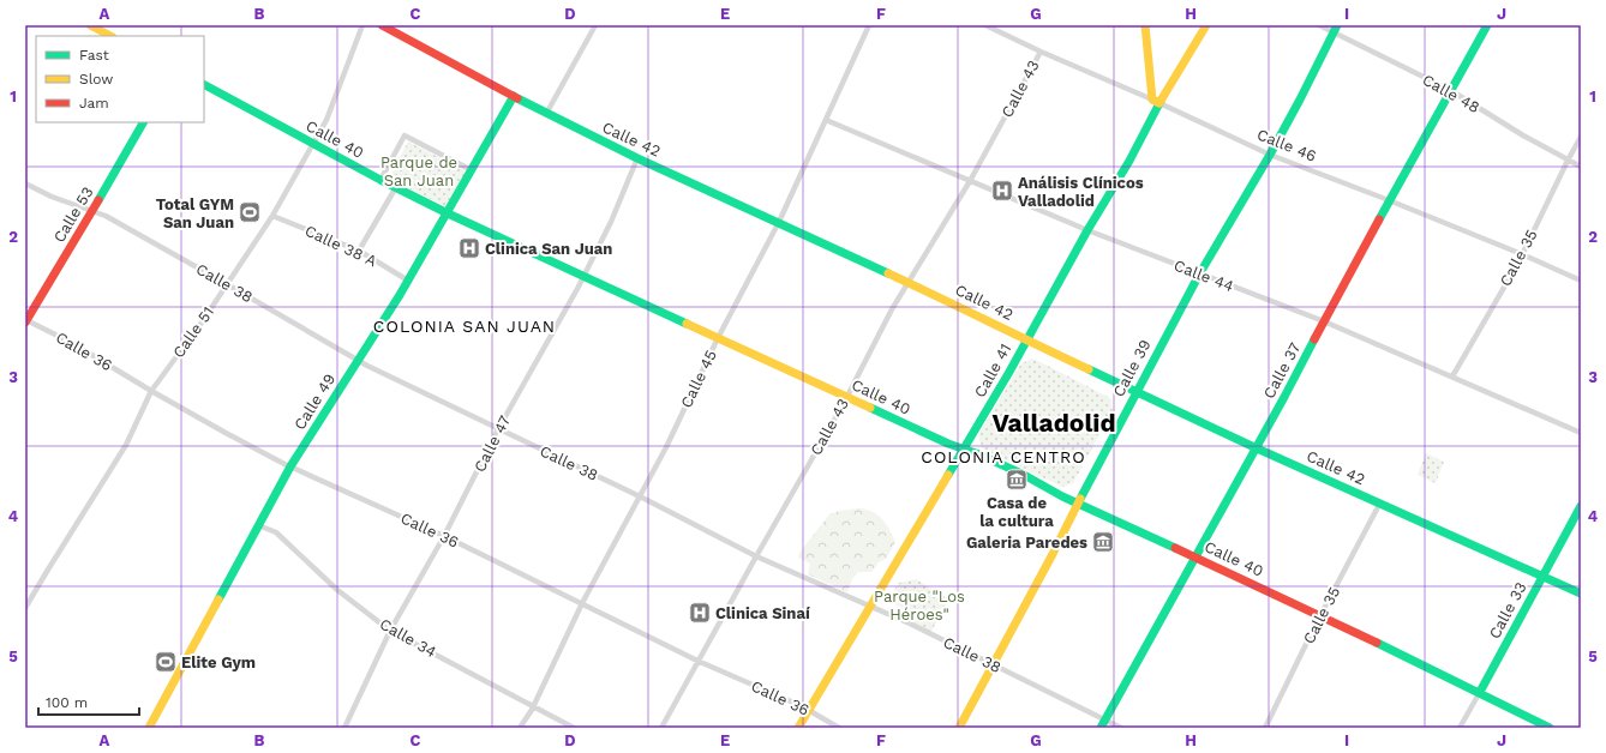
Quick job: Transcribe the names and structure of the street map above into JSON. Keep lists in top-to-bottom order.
{
  "streets": {
    "main road": [
      "Calle 40",
      "Calle 42",
      "Calle 53",
      "Calle 39",
      "Calle 41",
      "Calle 37",
      "Calle 49",
      "Calle 33"
    ],
    "street": [
      "Calle 43",
      "Calle 48",
      "Calle 46",
      "Calle 38 A",
      "Calle 35",
      "Calle 44",
      "Calle 38",
      "Calle 51",
      "Calle 36",
      "Calle 45",
      "Calle 47",
      "Calle 34"
    ]
  },
  "crossings": [
    ["Calle 43", "Calle 40"],
    ["Calle 43", "Calle 42"],
    ["Calle 43", "Calle 46"],
    ["Calle 43", "Calle 44"],
    ["Calle 43", "Calle 38"],
    ["Calle 43", "Calle 36"],
    ["Calle 48", "Calle 35"],
    ["Calle 48", "Calle 39"],
    ["Calle 48", "Calle 37"],
    ["Calle 40", "Calle 35"],
    ["Calle 40", "Calle 51"],
    ["Calle 40", "Calle 39"],
    ["Calle 40", "Calle 41"],
    ["Calle 40", "Calle 37"],
    ["Calle 40", "Calle 45"],
    ["Calle 40", "Calle 49"],
    ["Calle 40", "Calle 47"],
    ["Calle 40", "Calle 33"],
    ["Calle 42", "Calle 35"],
    ["Calle 42", "Calle 39"],
    ["Calle 42", "Calle 41"],
    ["Calle 42", "Calle 37"],
    ["Calle 42", "Calle 45"],
    ["Calle 42", "Calle 49"],
    ["Calle 42", "Calle 47"],
    ["Calle 42", "Calle 33"],
    ["Calle 46", "Calle 35"],
    ["Calle 46", "Calle 39"],
    ["Calle 46", "Calle 41"],
    ["Calle 46", "Calle 37"],
    ["Calle 53", "Calle 38"],
    ["Calle 53", "Calle 36"],
    ["Calle 38 A", "Calle 51"],
    ["Calle 38 A", "Calle 49"],
    ["Calle 35", "Calle 44"],
    ["Calle 44", "Calle 39"],
    ["Calle 44", "Calle 41"],
    ["Calle 44", "Calle 37"],
    ["Calle 44", "Calle 45"],
    ["Calle 38", "Calle 51"],
    ["Calle 38", "Calle 39"],
    ["Calle 38", "Calle 41"],
    ["Calle 38", "Calle 37"],
    ["Calle 38", "Calle 45"],
    ["Calle 38", "Calle 49"],
    ["Calle 38", "Calle 47"],
    ["Calle 51", "Calle 36"],
    ["Calle 36", "Calle 41"],
    ["Calle 36", "Calle 45"],
    ["Calle 36", "Calle 49"],
    ["Calle 36", "Calle 47"],
    ["Calle 45", "Calle 34"],
    ["Calle 49", "Calle 34"],
    ["Calle 47", "Calle 34"]
  ],
  "districts": ["COLONIA SAN JUAN", "Valladolid", "COLONIA CENTRO"],
  "parks": ["Parque de San Juan", "Parque \"Los Héroes\""],
  "places": {
    "hospital": ["Análisis Clínicos Valladolid", "Clinica San Juan", "Clinica Sinaí"],
    "sports": ["Total GYM San Juan", "Elite Gym"],
    "museum": ["Casa de la cultura", "Galeria Paredes"]
  },
  "legend": ["Fast", "Slow", "Jam"],
  "scale_bar": "100 m",
  "grid": {
    "columns": [
      "A",
      "B",
      "C",
      "D",
      "E",
      "F",
      "G",
      "H",
      "I",
      "J"
    ],
    "rows": [
      "1",
      "2",
      "3",
      "4",
      "5"
    ]
  }
}
